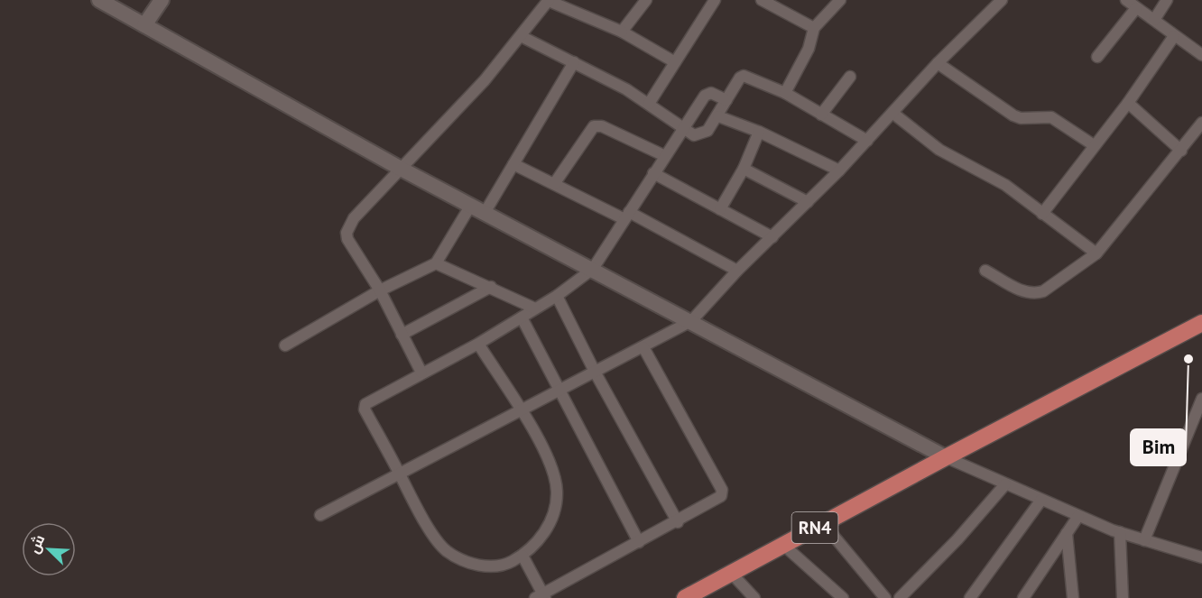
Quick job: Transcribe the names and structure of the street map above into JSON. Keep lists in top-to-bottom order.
{
  "streets": {
    "main road": ["RN4"]
  },
  "places": ["Bim"],
  "north": "top left"
}
